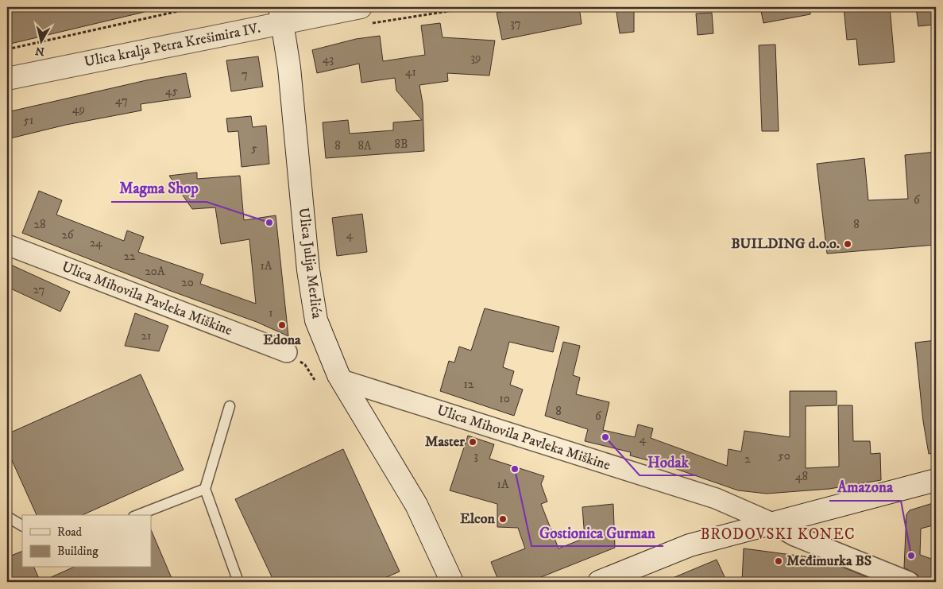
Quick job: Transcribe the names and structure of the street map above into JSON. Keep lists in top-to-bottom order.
{
  "streets": {
    "main road": ["Ulica kralja Petra Krešimira IV.", "Ulica Julija Merlića"],
    "street": ["Ulica Mihovila Pavleka Miškine"]
  },
  "crossings": [
    ["Ulica kralja Petra Krešimira IV.", "Ulica Julija Merlića"],
    ["Ulica Julija Merlića", "Ulica Mihovila Pavleka Miškine"]
  ],
  "districts": ["BRODOVSKI KONEC"],
  "places": [
    "Magma Shop",
    "BUILDING d.o.o.",
    "Edona",
    "Hodak",
    "Master",
    "Gostionica Gurman",
    "Elcon",
    "Amazona",
    "Međimurka BS"
  ],
  "house_numbers": [
    "37",
    "39",
    "43",
    "41",
    "7",
    "45",
    "47",
    "49",
    "51",
    "8B",
    "8",
    "8A",
    "5",
    "6",
    "28",
    "8",
    "26",
    "4",
    "24",
    "22",
    "1A",
    "20A",
    "20",
    "27",
    "1",
    "21",
    "12",
    "10",
    "8",
    "6",
    "4",
    "3",
    "50",
    "2",
    "48",
    "1A"
  ],
  "legend": ["Road", "Building"],
  "north": "bottom"
}
